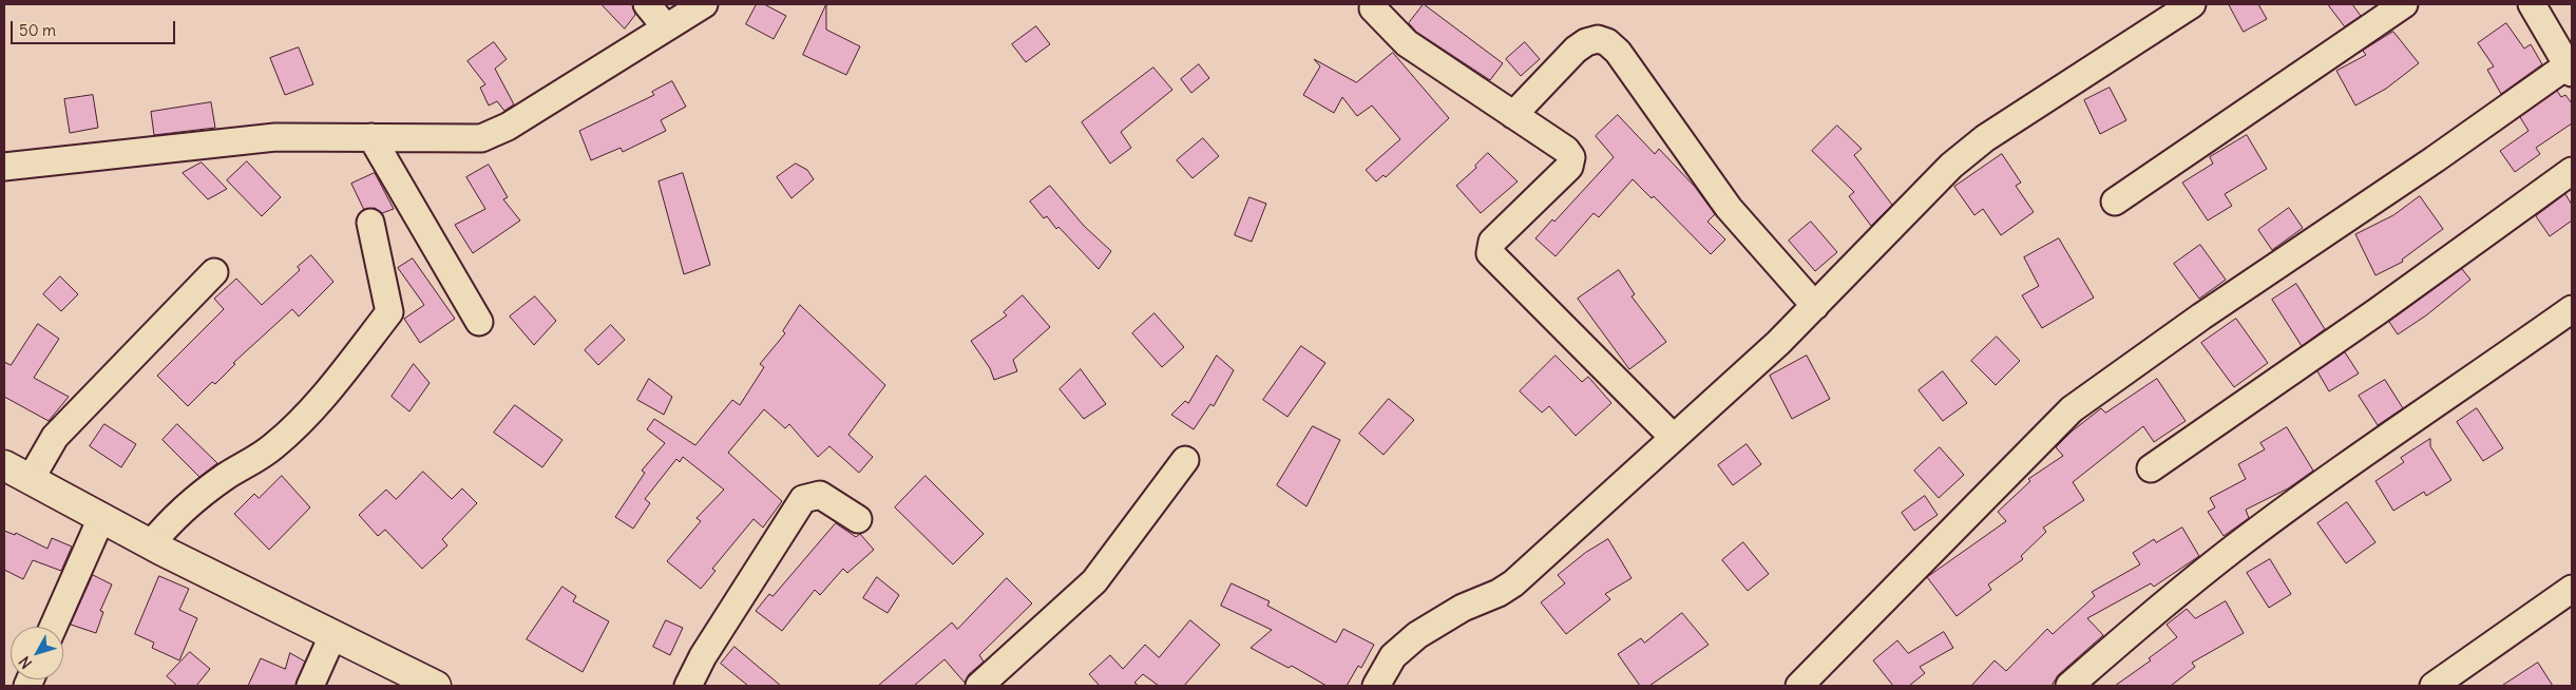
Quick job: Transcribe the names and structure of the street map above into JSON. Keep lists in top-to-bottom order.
{
  "scale_bar": "50 m",
  "north": "bottom left"
}
